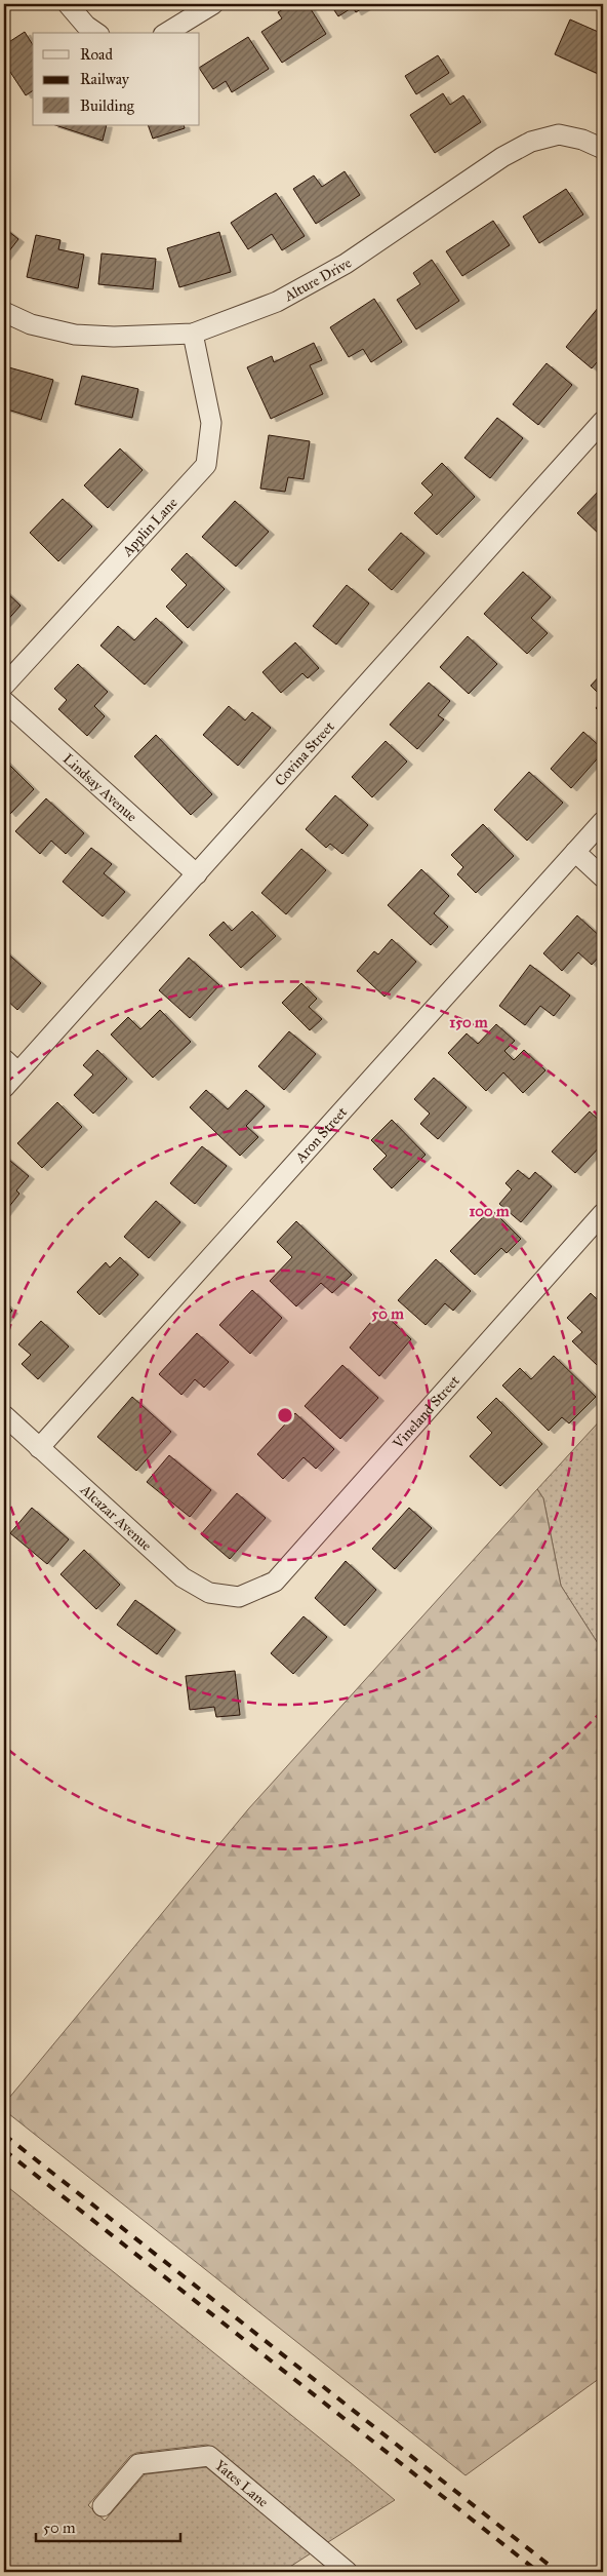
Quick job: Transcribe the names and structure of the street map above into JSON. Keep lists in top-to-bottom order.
{
  "streets": {
    "street": [
      "Alture Drive",
      "Applin Lane",
      "Covina Street",
      "Lindsay Avenue",
      "Aron Street",
      "Vineland Street",
      "Alcazar Avenue",
      "Yates Lane"
    ]
  },
  "crossings": [
    ["Alture Drive", "Applin Lane"],
    ["Covina Street", "Lindsay Avenue"],
    ["Aron Street", "Alcazar Avenue"],
    ["Vineland Street", "Alcazar Avenue"]
  ],
  "legend": ["Road", "Railway", "Building"],
  "scale_bar": "50 m",
  "rings": ["150 m", "100 m", "50 m"]
}
